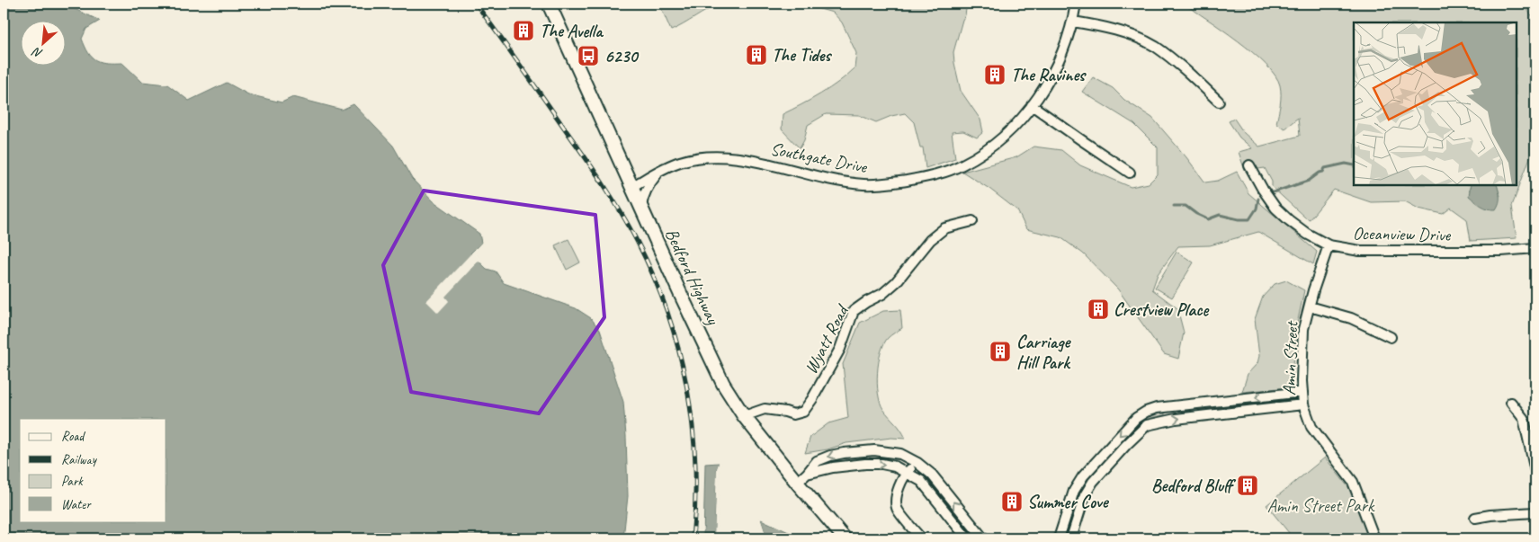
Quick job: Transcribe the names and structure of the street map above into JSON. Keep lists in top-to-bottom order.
{
  "streets": {
    "main road": ["Bedford Highway"],
    "street": [
      "Southgate Drive",
      "Oceanview Drive",
      "Wyatt Road",
      "Amin Street"
    ]
  },
  "crossings": [
    ["Southgate Drive", "Bedford Highway"],
    ["Oceanview Drive", "Amin Street"],
    ["Bedford Highway", "Wyatt Road"]
  ],
  "parks": ["Amin Street Park"],
  "places": {
    "building": [
      "The Avella",
      "The Tides",
      "The Ravines",
      "Crestview Place",
      "Carriage Hill Park",
      "Bedford Bluff",
      "Summer Cove"
    ],
    "bus stop": ["6230"]
  },
  "legend": [
    "Road",
    "Railway",
    "Park",
    "Water"
  ],
  "north": "bottom left"
}
